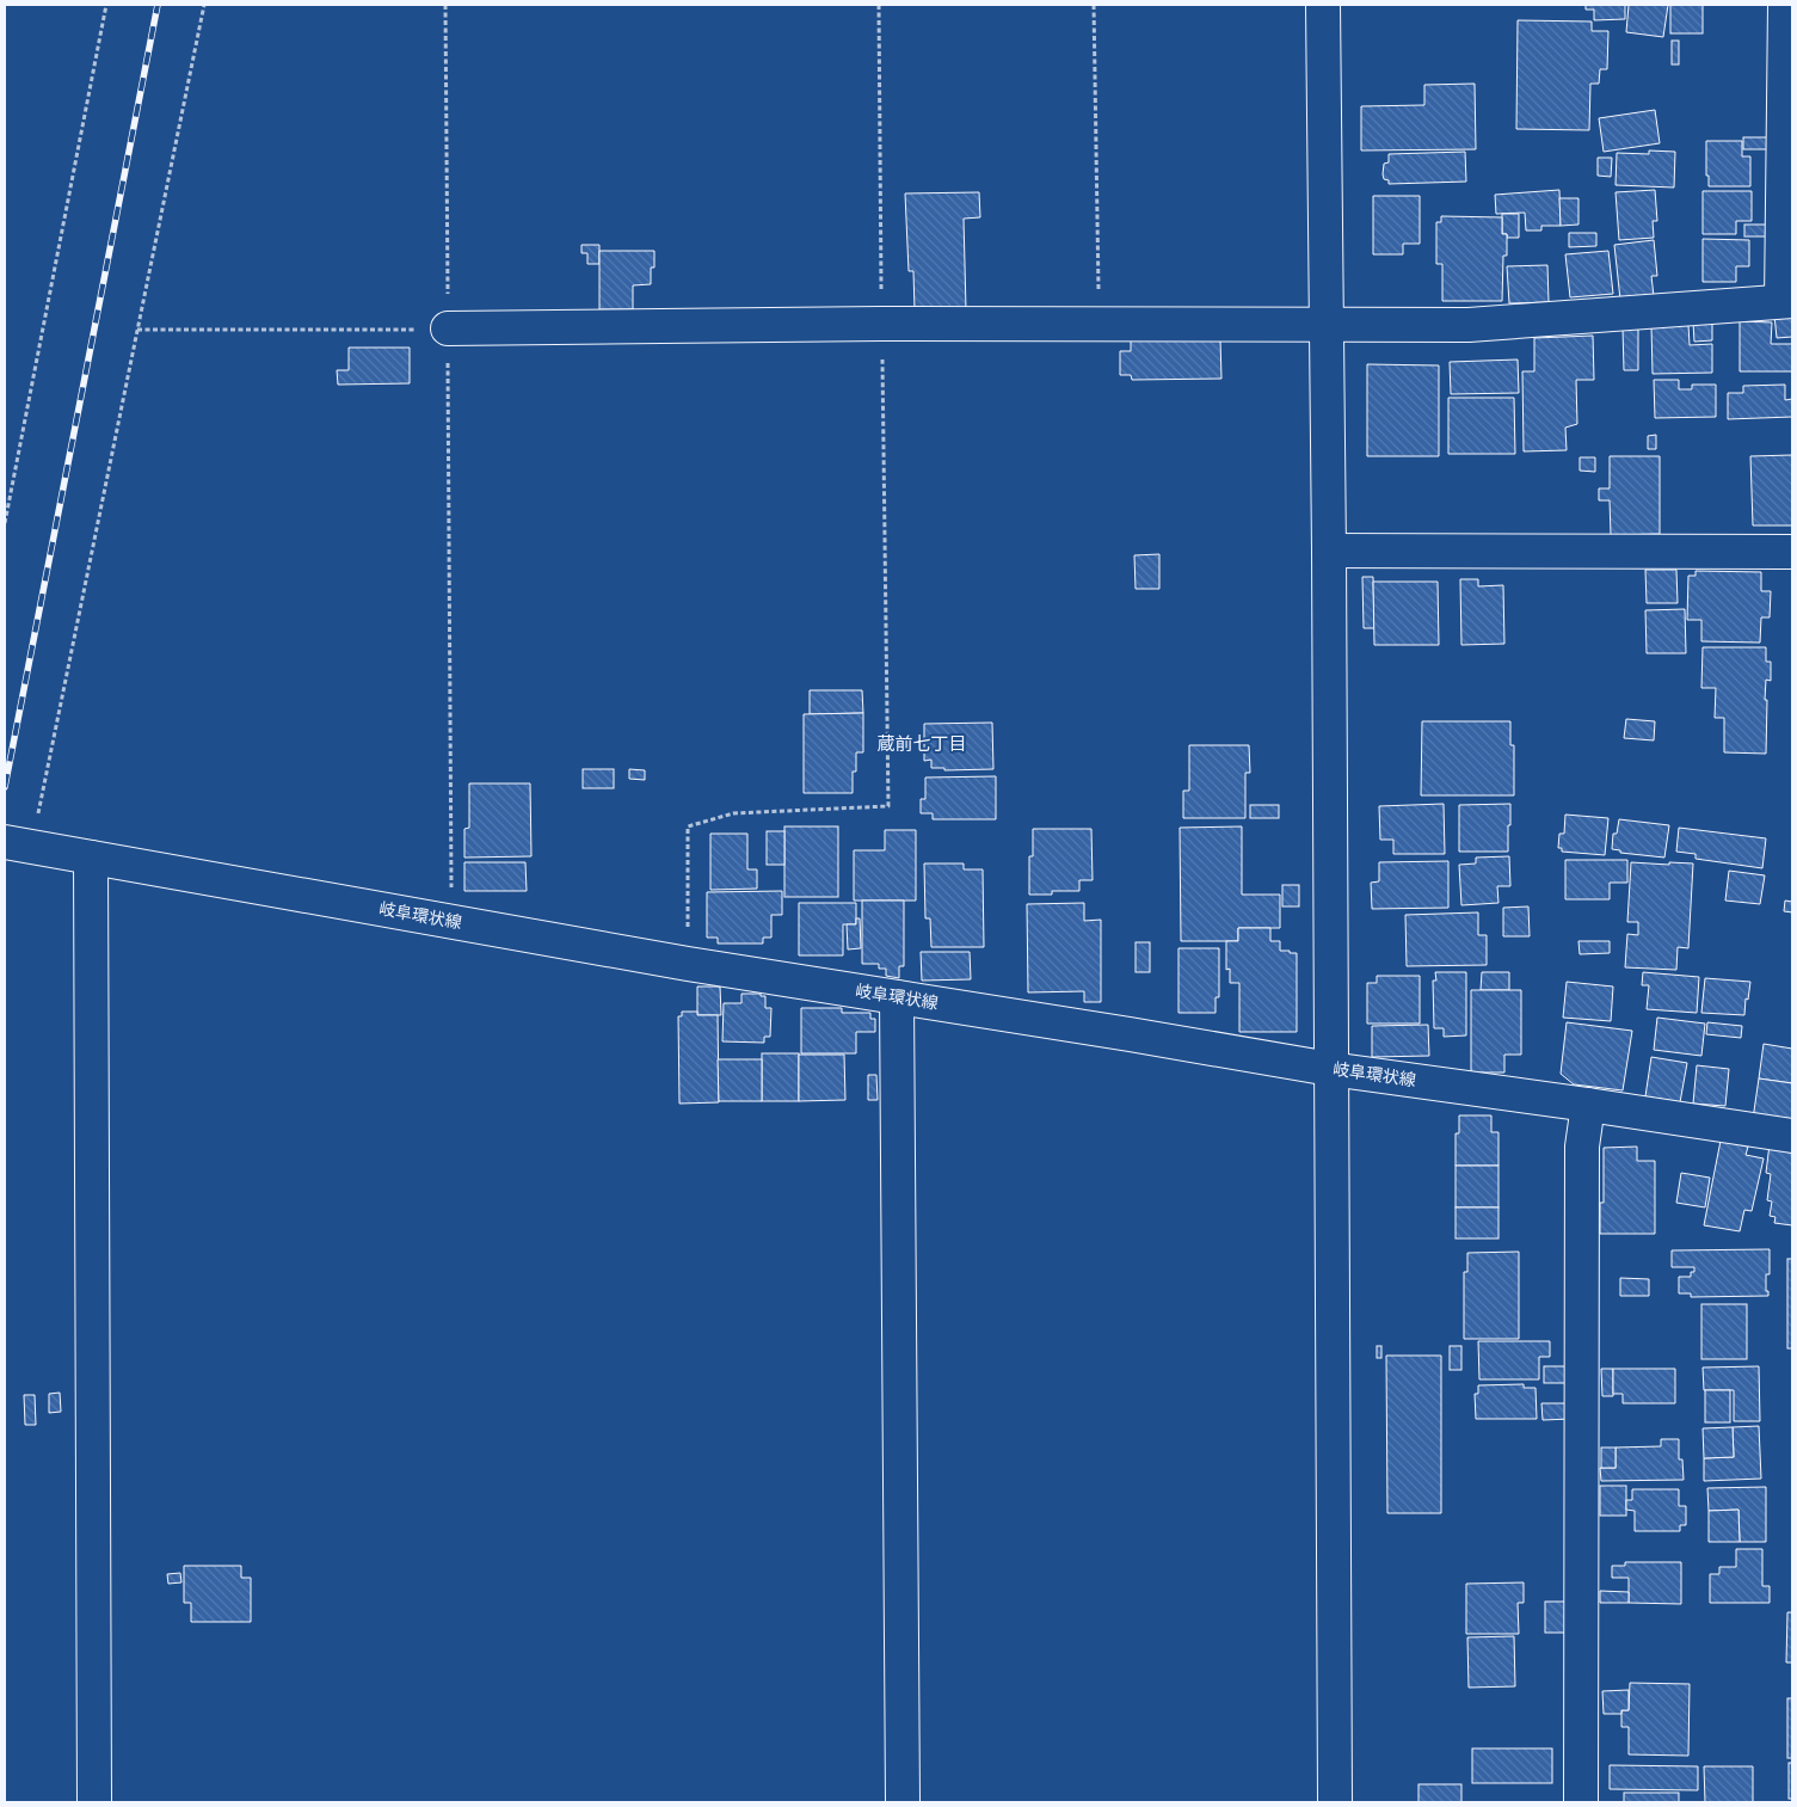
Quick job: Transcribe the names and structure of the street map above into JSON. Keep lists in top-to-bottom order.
{
  "streets": {
    "street": ["岐阜環状線"]
  },
  "districts": ["蔵前七丁目"]
}
